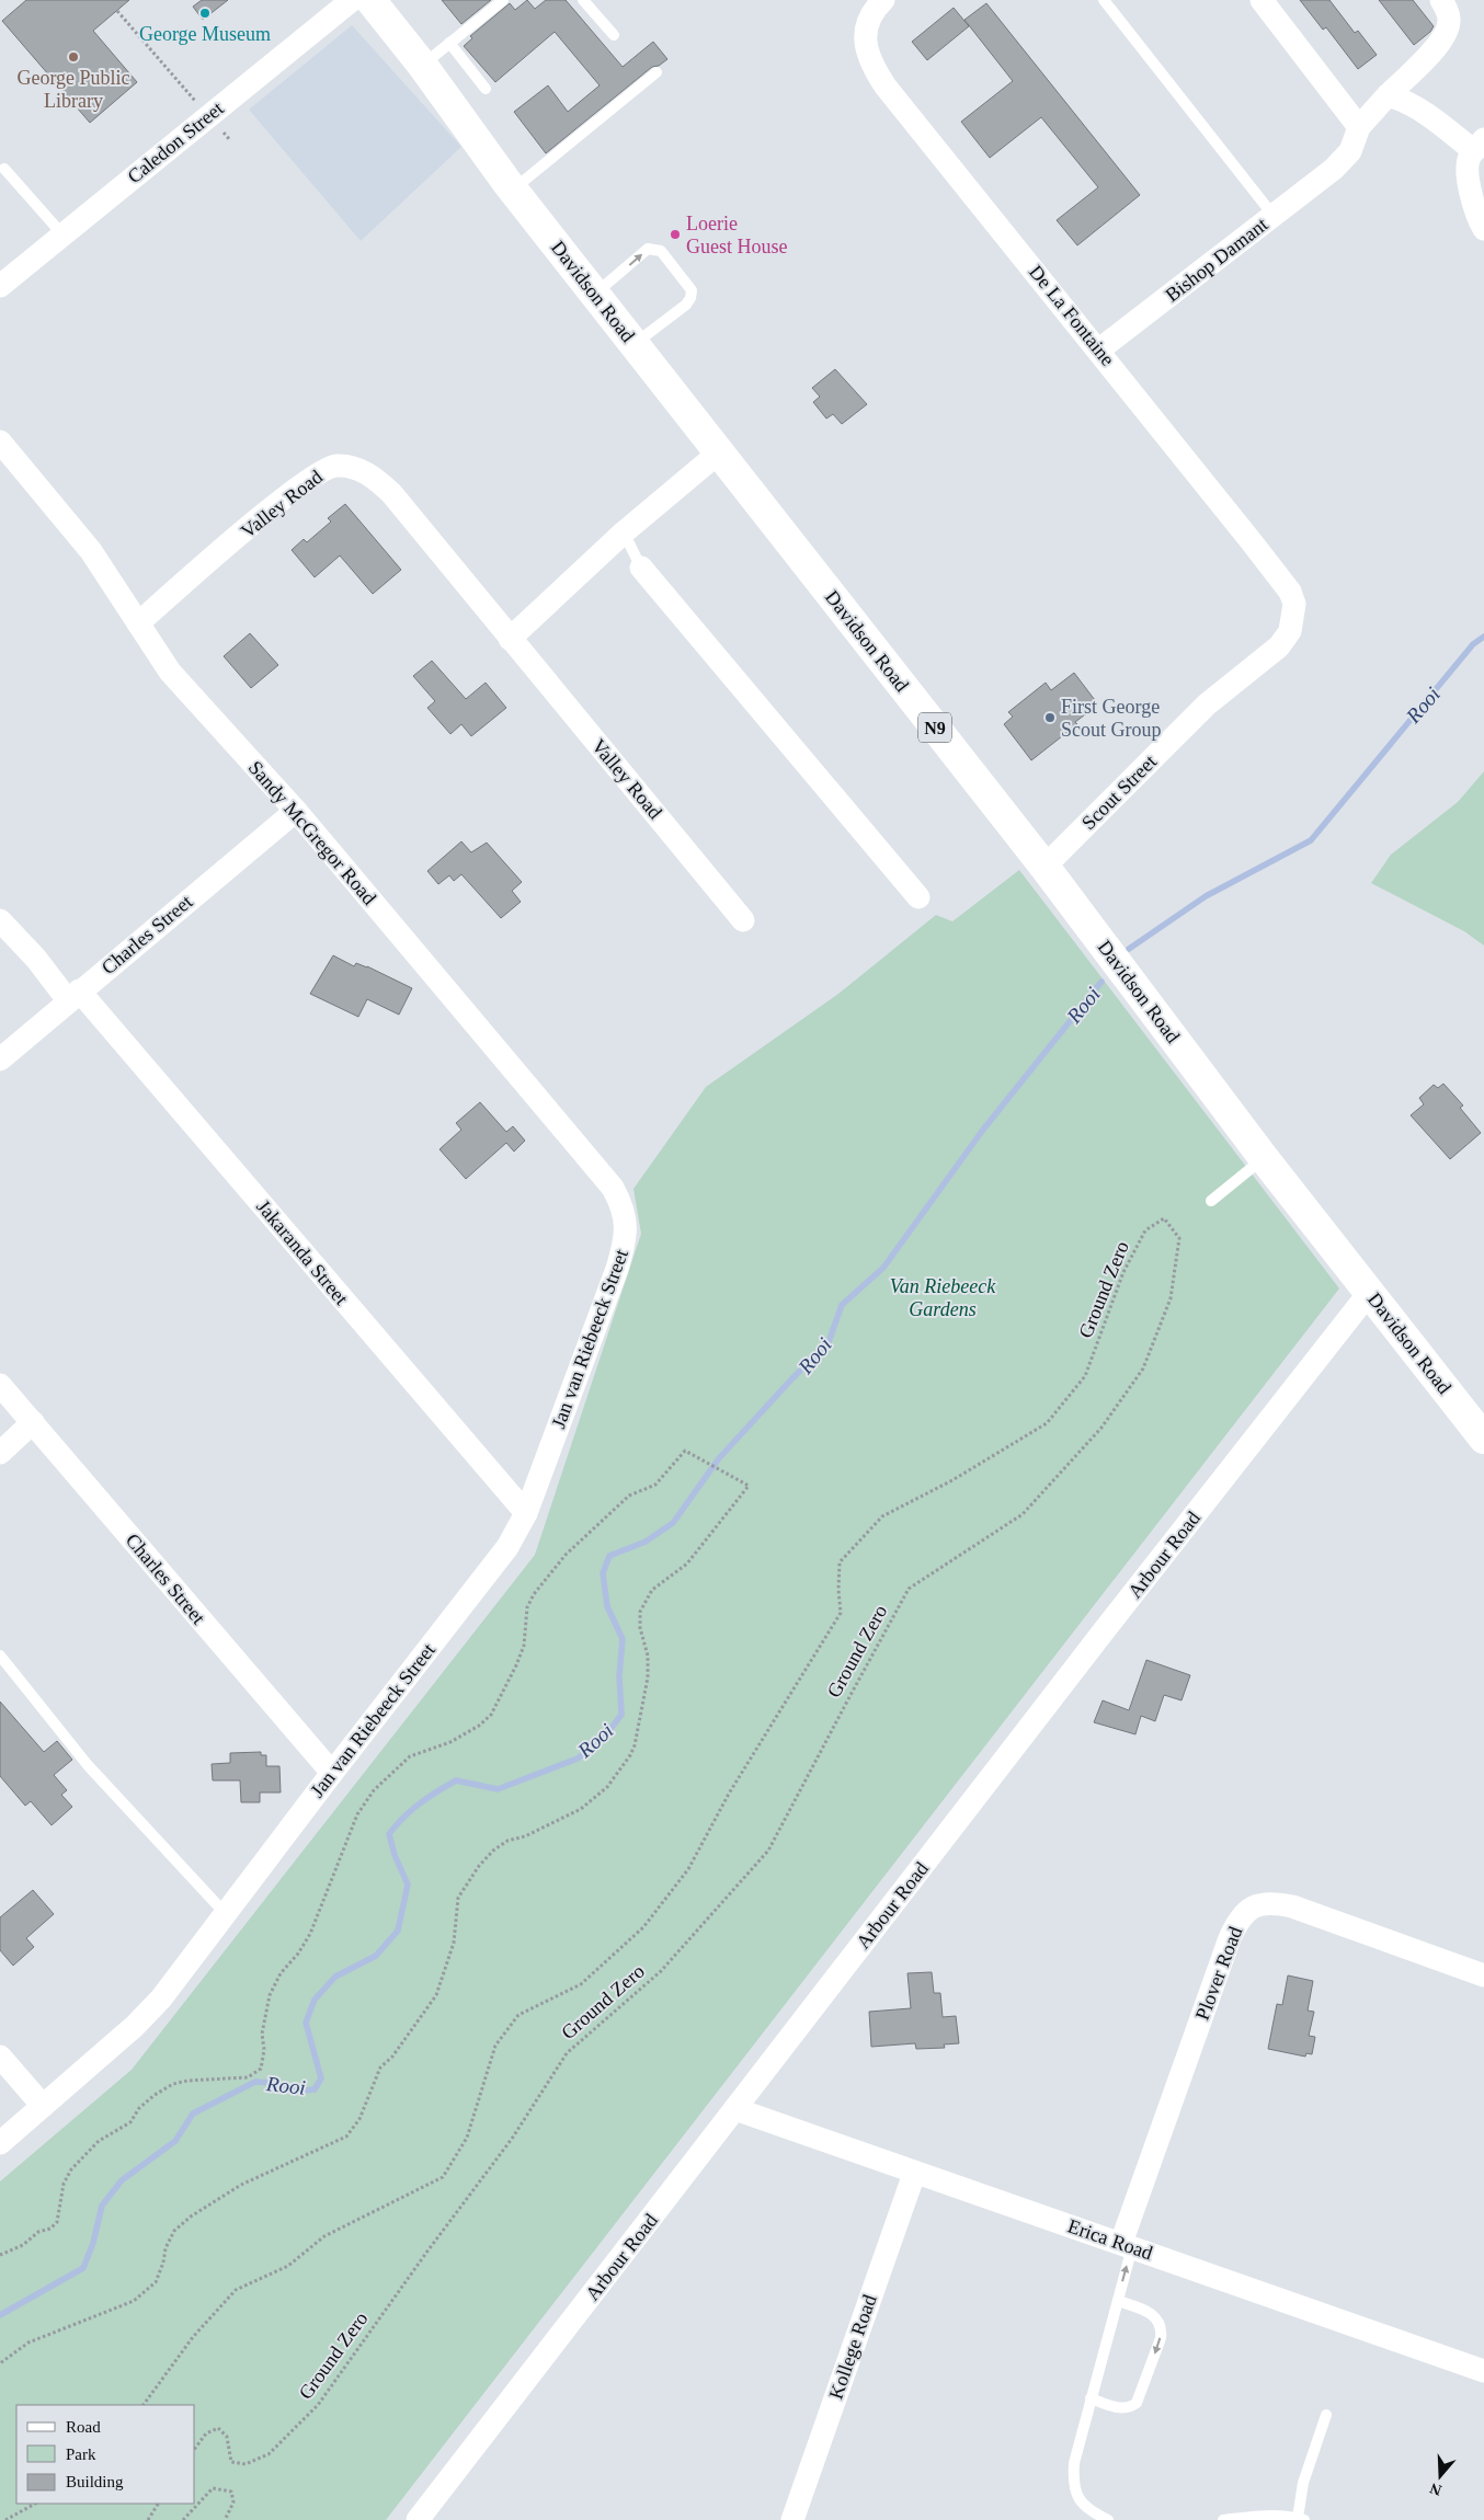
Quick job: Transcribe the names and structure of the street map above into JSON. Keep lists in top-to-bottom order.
{
  "streets": {
    "highway": ["Davidson Road", "N9"],
    "street": [
      "Caledon Street",
      "Bishop Damant",
      "De La Fontaine",
      "Valley Road",
      "Scout Street",
      "Sandy McGregor Road",
      "Charles Street",
      "Jakaranda Street",
      "Jan van Riebeeck Street",
      "Arbour Road",
      "Plover Road",
      "Erica Road",
      "Kollege Road"
    ],
    "path": ["Ground Zero"]
  },
  "crossings": [
    ["Bishop Damant", "De La Fontaine"],
    ["Davidson Road", "Scout Street"],
    ["Davidson Road", "Arbour Road"],
    ["De La Fontaine", "Scout Street"],
    ["Valley Road", "Sandy McGregor Road"],
    ["Sandy McGregor Road", "Charles Street"],
    ["Sandy McGregor Road", "Jan van Riebeeck Street"],
    ["Charles Street", "Jakaranda Street"],
    ["Charles Street", "Jan van Riebeeck Street"],
    ["Jakaranda Street", "Jan van Riebeeck Street"],
    ["Arbour Road", "Erica Road"],
    ["Plover Road", "Erica Road"],
    ["Erica Road", "Kollege Road"]
  ],
  "water": ["Rooi"],
  "parks": ["Van Riebeeck Gardens"],
  "places": [
    "George Museum",
    "George Public Library",
    "Loerie Guest House",
    "First George Scout Group"
  ],
  "legend": ["Road", "Park", "Building"],
  "north": "bottom"
}
